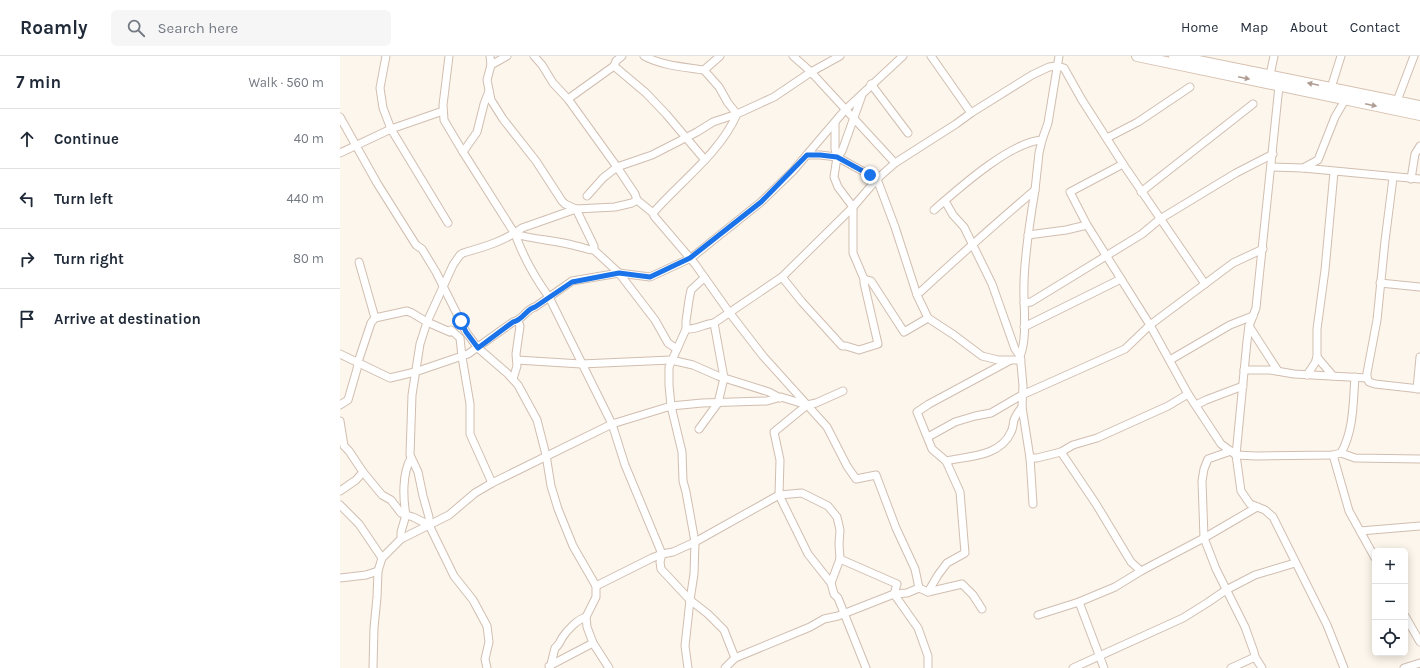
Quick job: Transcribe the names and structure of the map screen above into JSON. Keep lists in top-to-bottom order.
{
  "page": {
    "header": "Roamly",
    "search": "Search here",
    "nav": [
      "Home",
      "Map",
      "About",
      "Contact"
    ],
    "heading": ["7 min", "Walk · 560 m"],
    "list": [
      ["Continue", "40 m"],
      ["Turn left", "440 m"],
      ["Turn right", "80 m"],
      "Arrive at destination"
    ],
    "map_buttons": ["+", "−"]
  }
}
